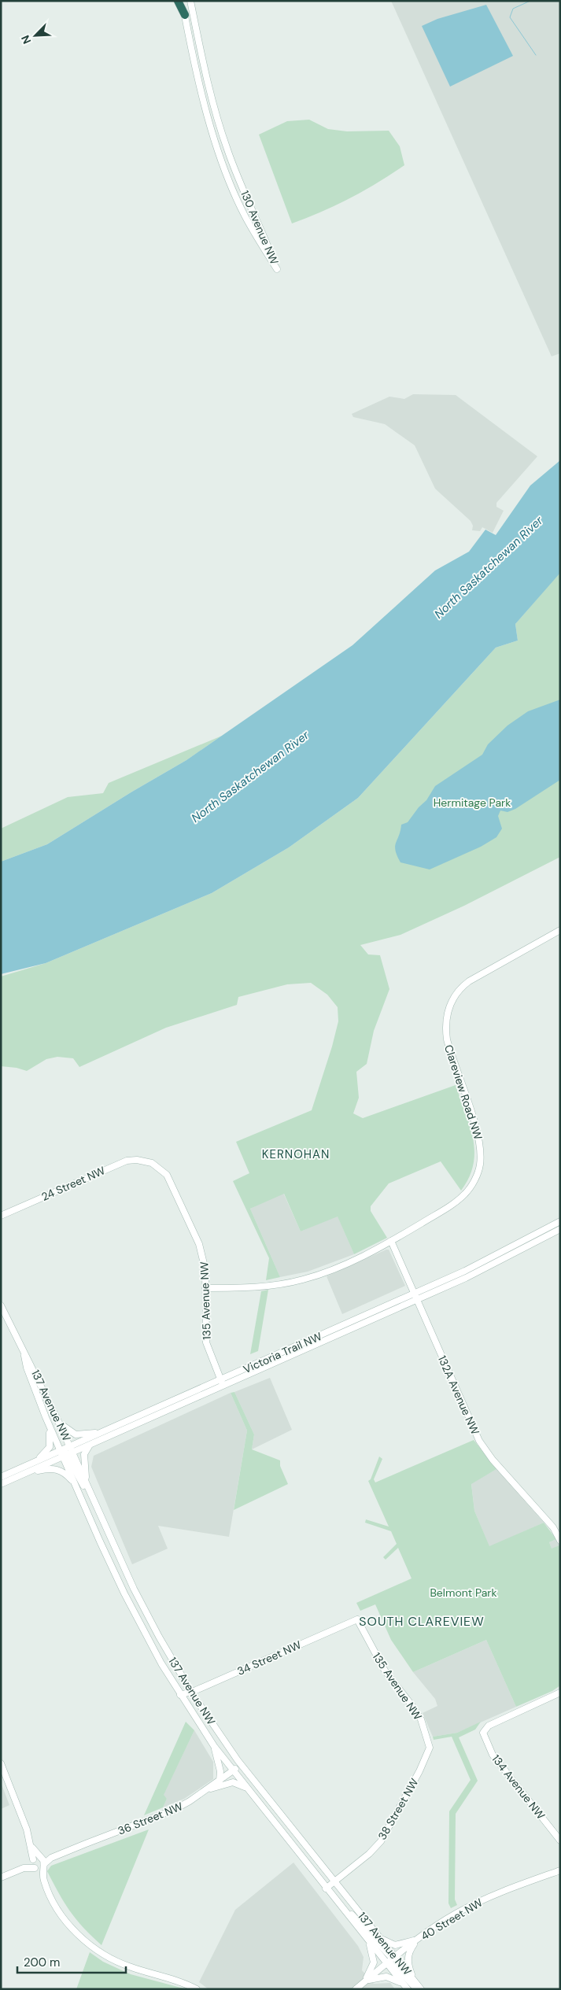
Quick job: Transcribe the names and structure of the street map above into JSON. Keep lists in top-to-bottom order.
{
  "streets": {
    "street": [
      "130 Avenue NW",
      "Clareview Road NW",
      "24 Street NW",
      "135 Avenue NW",
      "Victoria Trail NW",
      "132A Avenue NW",
      "137 Avenue NW",
      "34 Street NW",
      "134 Avenue NW",
      "38 Street NW",
      "36 Street NW",
      "40 Street NW"
    ]
  },
  "crossings": [
    ["Clareview Road NW", "135 Avenue NW"],
    ["Clareview Road NW", "132A Avenue NW"],
    ["24 Street NW", "135 Avenue NW"],
    ["135 Avenue NW", "Victoria Trail NW"],
    ["135 Avenue NW", "34 Street NW"],
    ["135 Avenue NW", "38 Street NW"],
    ["Victoria Trail NW", "132A Avenue NW"],
    ["Victoria Trail NW", "137 Avenue NW"],
    ["137 Avenue NW", "34 Street NW"],
    ["137 Avenue NW", "38 Street NW"],
    ["137 Avenue NW", "36 Street NW"],
    ["137 Avenue NW", "40 Street NW"]
  ],
  "districts": ["KERNOHAN", "SOUTH CLAREVIEW"],
  "water": ["North Saskatchewan River"],
  "parks": ["Hermitage Park", "Belmont Park"],
  "scale_bar": "200 m",
  "north": "bottom left"
}
